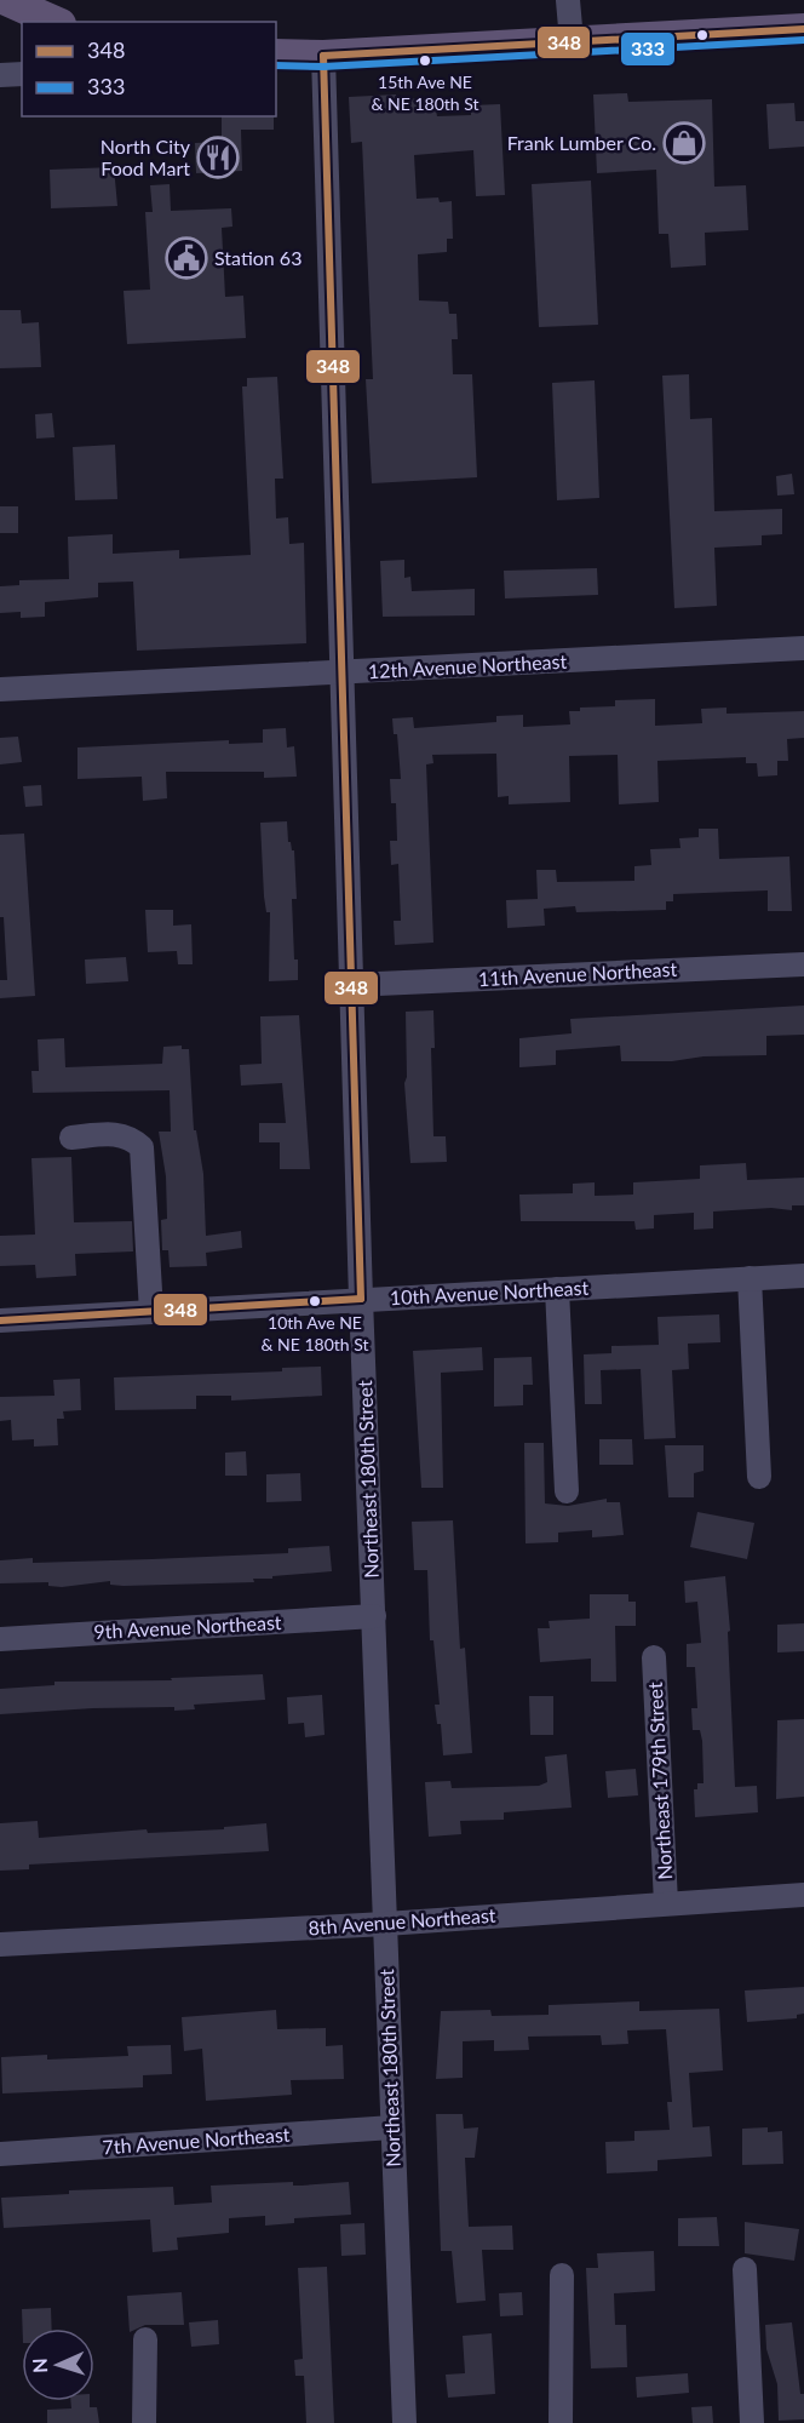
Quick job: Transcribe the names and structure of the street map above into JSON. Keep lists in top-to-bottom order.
{
  "streets": {
    "street": [
      "12th Avenue Northeast",
      "11th Avenue Northeast",
      "10th Avenue Northeast",
      "Northeast 180th Street",
      "9th Avenue Northeast",
      "Northeast 179th Street",
      "8th Avenue Northeast",
      "7th Avenue Northeast"
    ]
  },
  "crossings": [
    ["12th Avenue Northeast", "Northeast 180th Street"],
    ["11th Avenue Northeast", "Northeast 180th Street"],
    ["10th Avenue Northeast", "Northeast 180th Street"],
    ["Northeast 180th Street", "9th Avenue Northeast"],
    ["Northeast 180th Street", "8th Avenue Northeast"],
    ["Northeast 180th Street", "7th Avenue Northeast"],
    ["Northeast 179th Street", "8th Avenue Northeast"]
  ],
  "places": {
    "other": ["15th Ave NE & NE 180th St", "10th Ave NE & NE 180th St"],
    "shop": ["Frank Lumber Co."],
    "restaurant": ["North City Food Mart"],
    "public building": ["Station 63"]
  },
  "lines": ["transit line 348", "transit line 333"],
  "legend": ["348", "333"],
  "north": "left"
}
